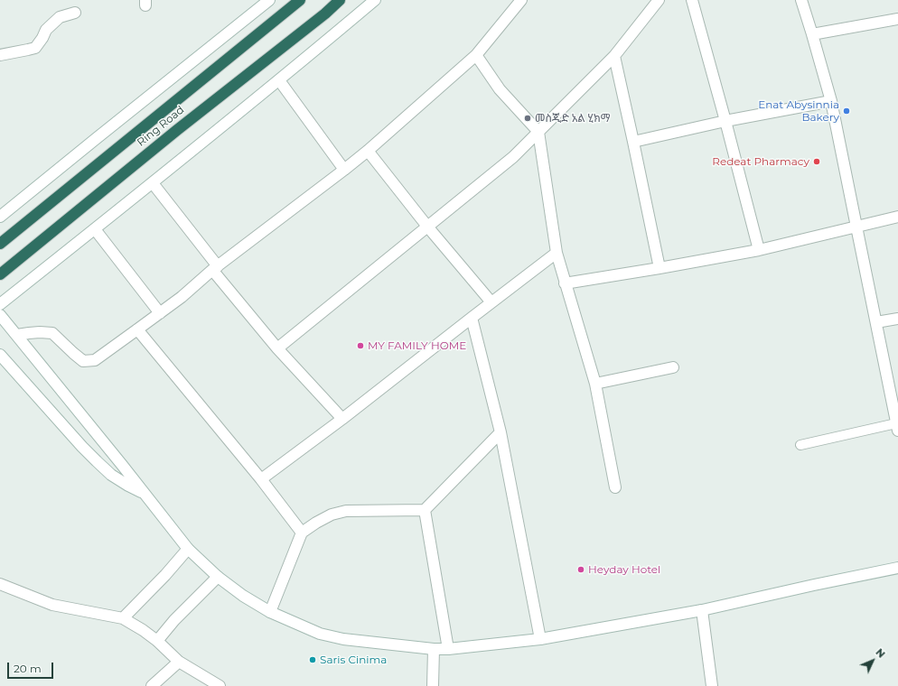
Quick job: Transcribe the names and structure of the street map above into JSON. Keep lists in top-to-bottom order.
{
  "streets": {
    "highway": ["Ring Road"]
  },
  "places": [
    "Enat Abysinnia Bakery",
    "መስጂድ አል ሂክማ",
    "Redeat Pharmacy",
    "MY FAMILY HOME",
    "Heyday Hotel",
    "Saris Cinima"
  ],
  "scale_bar": "20 m",
  "north": "top right"
}
